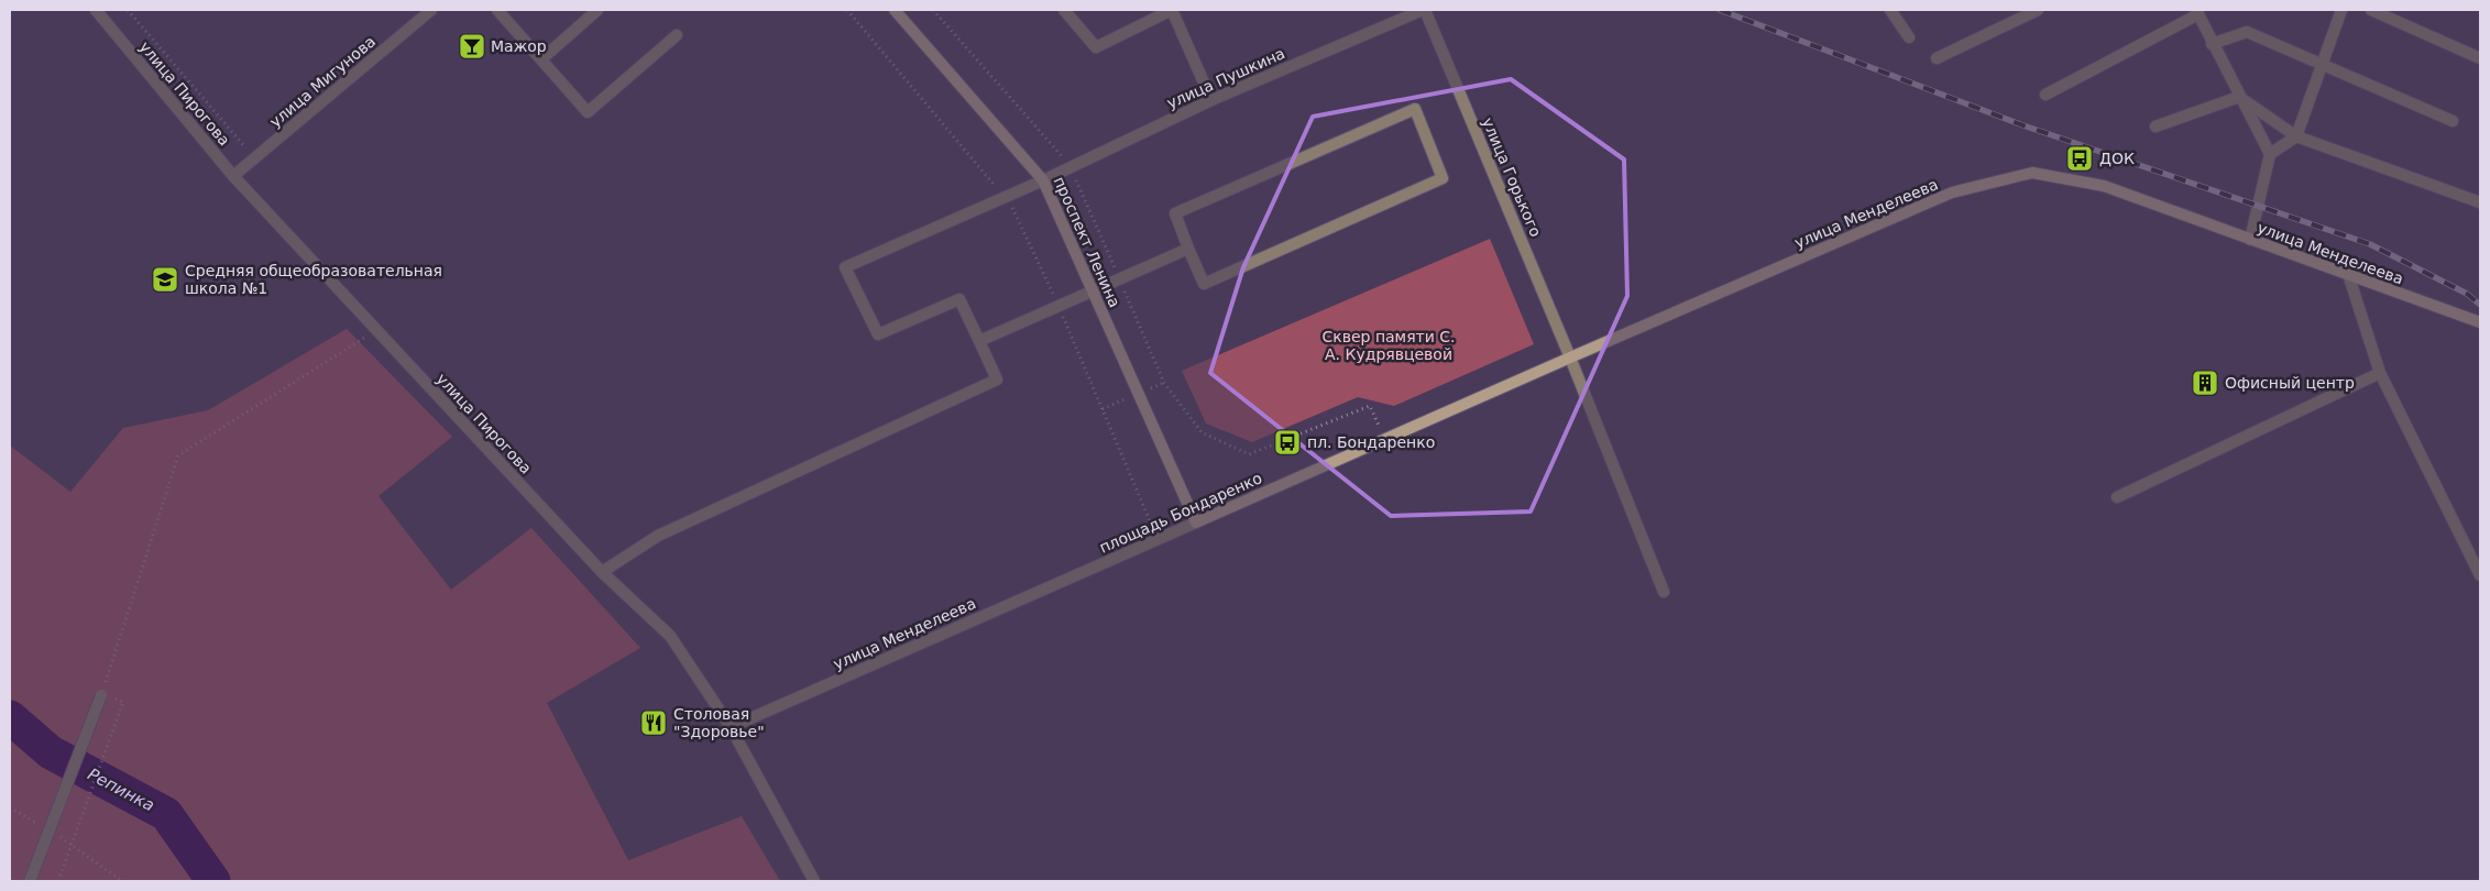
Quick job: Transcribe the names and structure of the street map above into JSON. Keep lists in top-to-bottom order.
{
  "streets": {
    "main road": ["улица Менделеева", "проспект Ленина", "площадь Бондаренко"],
    "street": [
      "улица Пушкина",
      "улица Мигунова",
      "улица Пирогова",
      "улица Горького"
    ]
  },
  "crossings": [
    ["улица Пушкина", "улица Горького"],
    ["улица Пушкина", "проспект Ленина"],
    ["улица Мигунова", "улица Пирогова"],
    ["улица Пирогова", "улица Менделеева"],
    ["улица Горького", "улица Менделеева"],
    ["улица Менделеева", "площадь Бондаренко"],
    ["проспект Ленина", "площадь Бондаренко"]
  ],
  "water": ["Репинка"],
  "parks": ["Сквер памяти С. А. Кудрявцевой"],
  "places": {
    "bar": ["Мажор"],
    "bus stop": ["ДОК", "пл. Бондаренко"],
    "school or university": ["Средняя общеобразовательная школа №1"],
    "building": ["Офисный центр"],
    "restaurant": ["Столовая \"Здоровье\""]
  }
}
